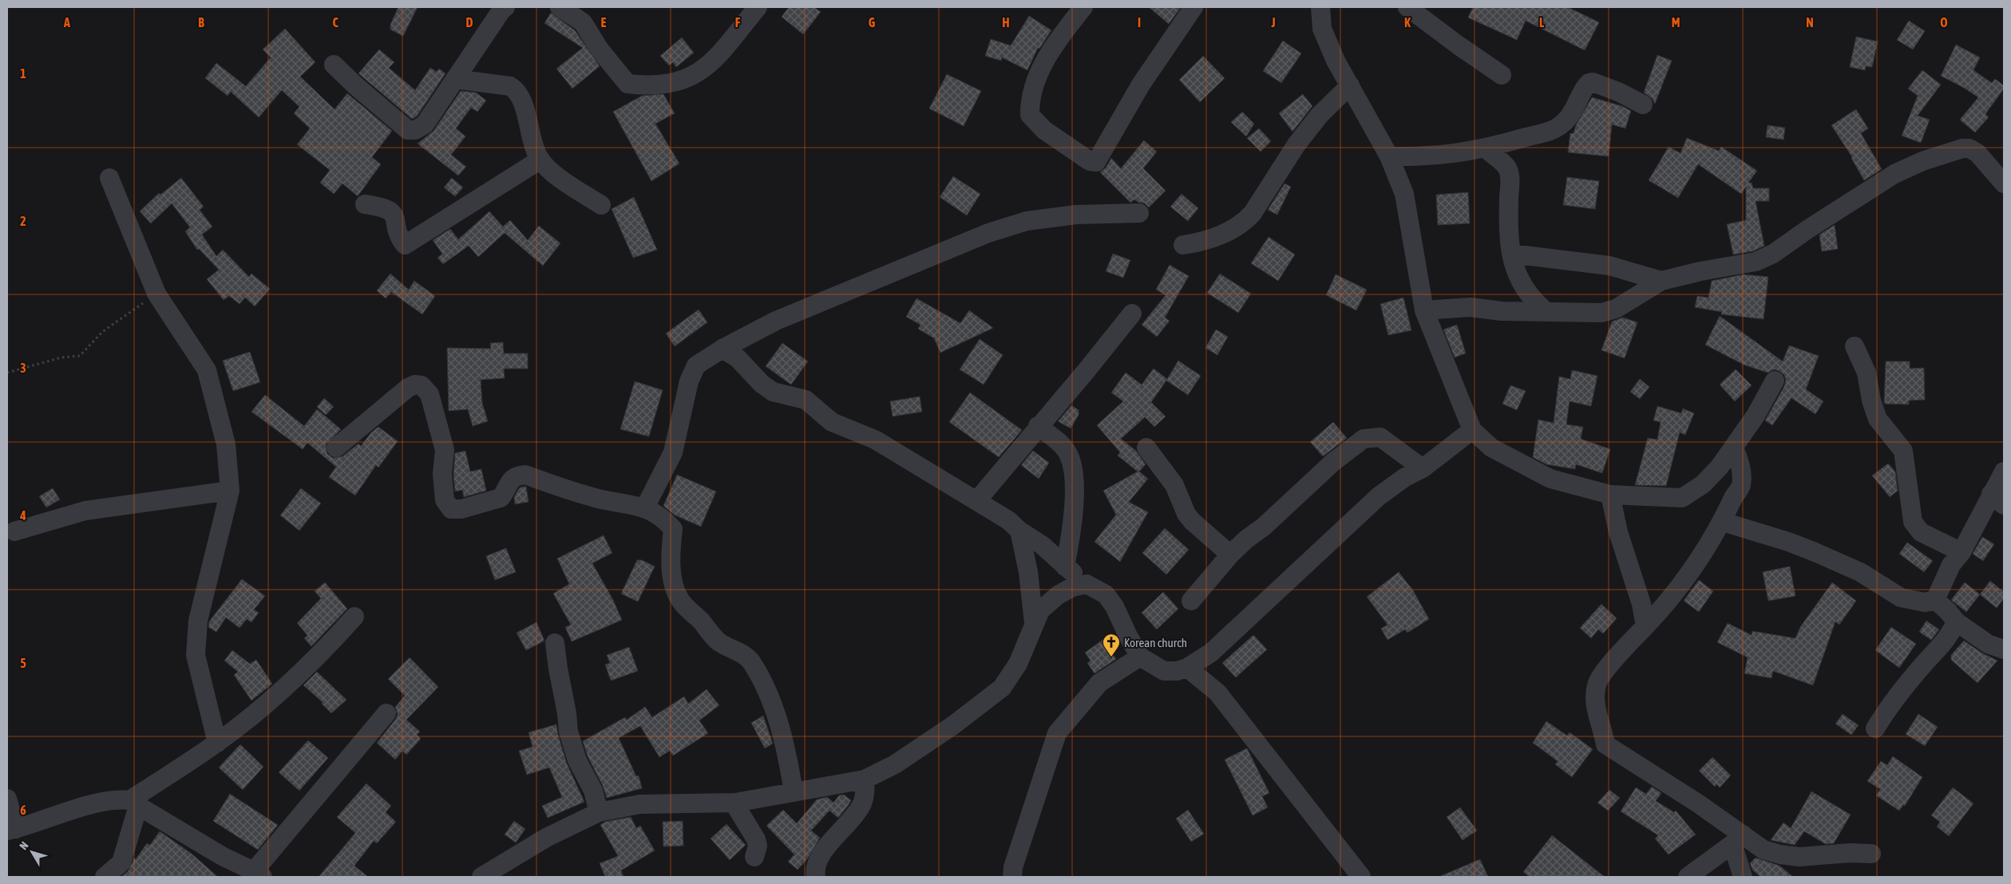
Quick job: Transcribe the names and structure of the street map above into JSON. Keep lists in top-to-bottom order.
{
  "places": {
    "church": ["Korean church"]
  },
  "north": "top left",
  "grid": {
    "columns": [
      "A",
      "B",
      "C",
      "D",
      "E",
      "F",
      "G",
      "H",
      "I",
      "J",
      "K",
      "L",
      "M",
      "N",
      "O"
    ],
    "rows": [
      "1",
      "2",
      "3",
      "4",
      "5",
      "6"
    ]
  }
}
